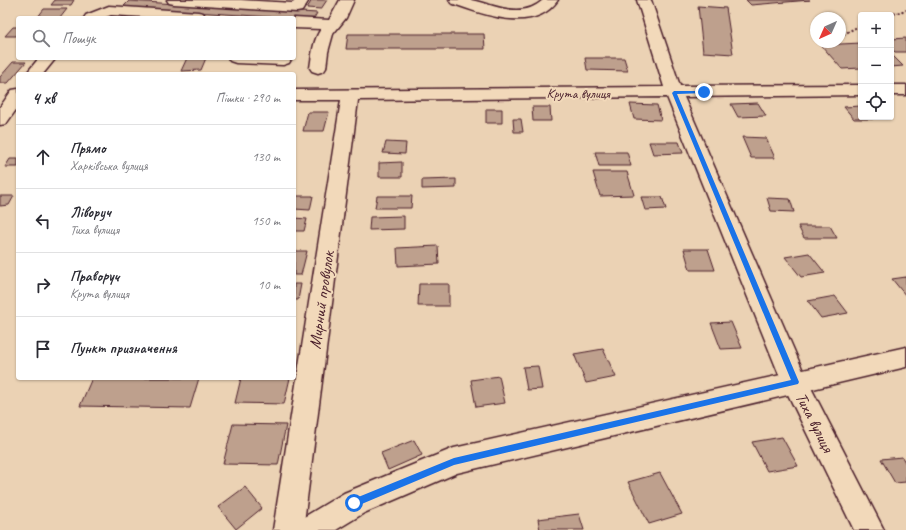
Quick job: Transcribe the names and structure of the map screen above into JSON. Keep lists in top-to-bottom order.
{
  "streets": {
    "street": ["Крута вулиця", "Мирний провулок", "Тиха вулиця"]
  },
  "crossings": [
    ["Крута вулиця", "Мирний провулок"],
    ["Крута вулиця", "Тиха вулиця"]
  ],
  "north": "bottom left",
  "page": {
    "map_buttons": ["+", "−"],
    "search": "Пошук",
    "heading": ["4 хв", "Пішки · 290 m"],
    "list": [
      ["Прямо", "Харківська вулиця", "130 m"],
      ["Ліворуч", "Тиха вулиця", "150 m"],
      ["Праворуч", "Крута вулиця", "10 m"],
      "Пункт призначення"
    ]
  }
}
